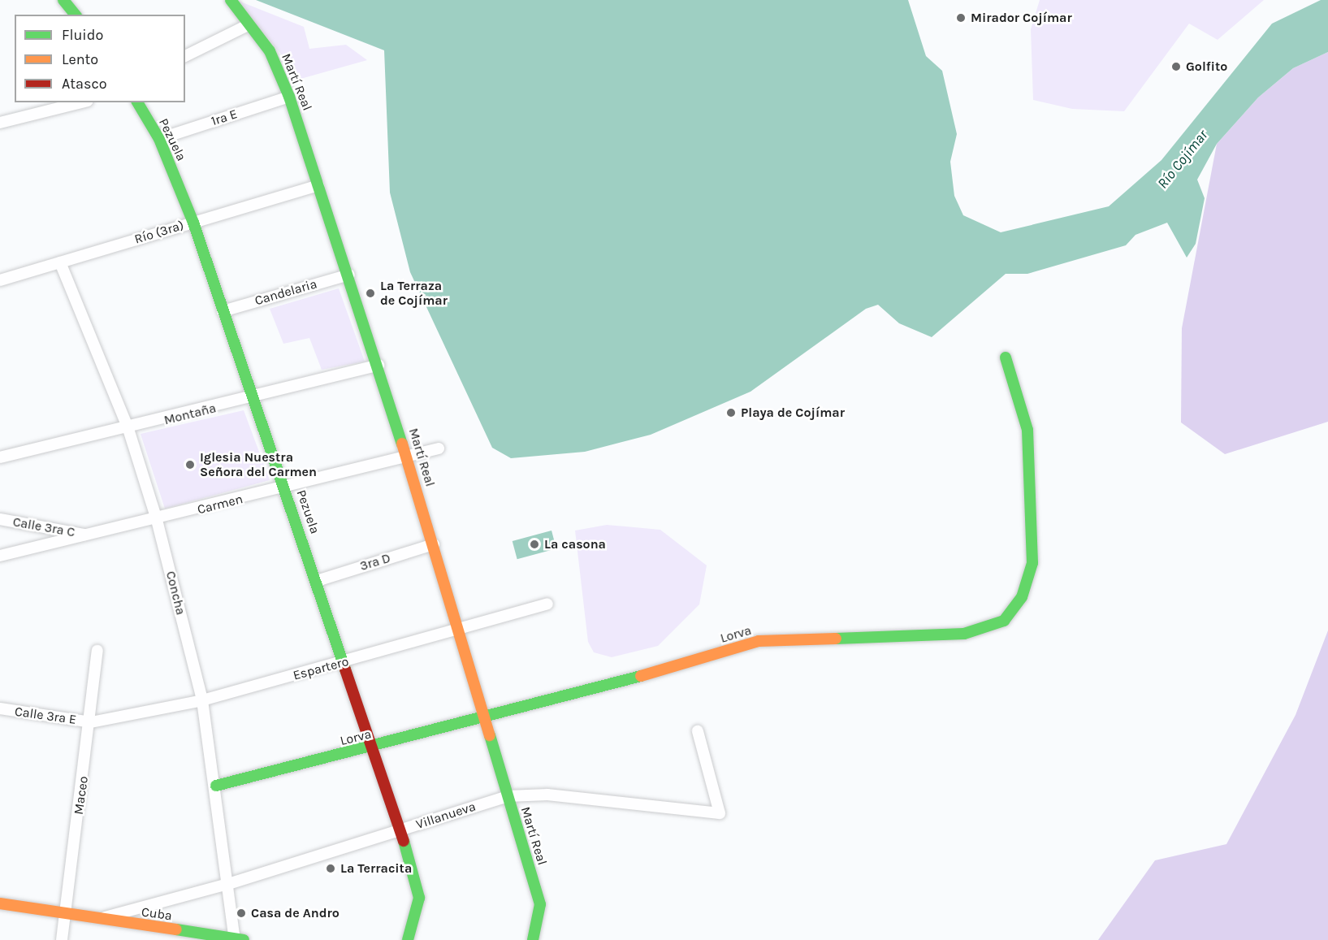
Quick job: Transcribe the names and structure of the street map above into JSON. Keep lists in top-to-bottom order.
{
  "streets": {
    "main road": [
      "Martí Real",
      "Pezuela",
      "Lorva",
      "Cuba"
    ],
    "street": [
      "1ra E",
      "Río (3ra)",
      "Candelaria",
      "Montaña",
      "Carmen",
      "Calle 3ra C",
      "3ra D",
      "Concha",
      "Espartero",
      "Calle 3ra E",
      "Maceo",
      "Villanueva"
    ]
  },
  "crossings": [
    ["Martí Real", "1ra E"],
    ["Martí Real", "Río (3ra)"],
    ["Martí Real", "Candelaria"],
    ["Martí Real", "Montaña"],
    ["Martí Real", "Carmen"],
    ["Martí Real", "3ra D"],
    ["Martí Real", "Lorva"],
    ["Martí Real", "Espartero"],
    ["Martí Real", "Villanueva"],
    ["1ra E", "Pezuela"],
    ["Pezuela", "Río (3ra)"],
    ["Pezuela", "Candelaria"],
    ["Pezuela", "Montaña"],
    ["Pezuela", "Carmen"],
    ["Pezuela", "3ra D"],
    ["Pezuela", "Lorva"],
    ["Pezuela", "Espartero"],
    ["Pezuela", "Villanueva"],
    ["Río (3ra)", "Concha"],
    ["Montaña", "Concha"],
    ["Carmen", "Calle 3ra C"],
    ["Carmen", "Concha"],
    ["Concha", "Lorva"],
    ["Concha", "Espartero"],
    ["Concha", "Villanueva"],
    ["Concha", "Cuba"],
    ["Espartero", "Calle 3ra E"],
    ["Espartero", "Maceo"],
    ["Calle 3ra E", "Maceo"],
    ["Maceo", "Cuba"],
    ["Villanueva", "Cuba"]
  ],
  "water": ["Río Cojímar"],
  "places": [
    "Mirador Cojímar",
    "Golfito",
    "La Terraza de Cojímar",
    "Playa de Cojímar",
    "Iglesia Nuestra Señora del Carmen",
    "La casona",
    "La Terracita",
    "Casa de Andro"
  ],
  "legend": ["Fluido", "Lento", "Atasco"]
}
